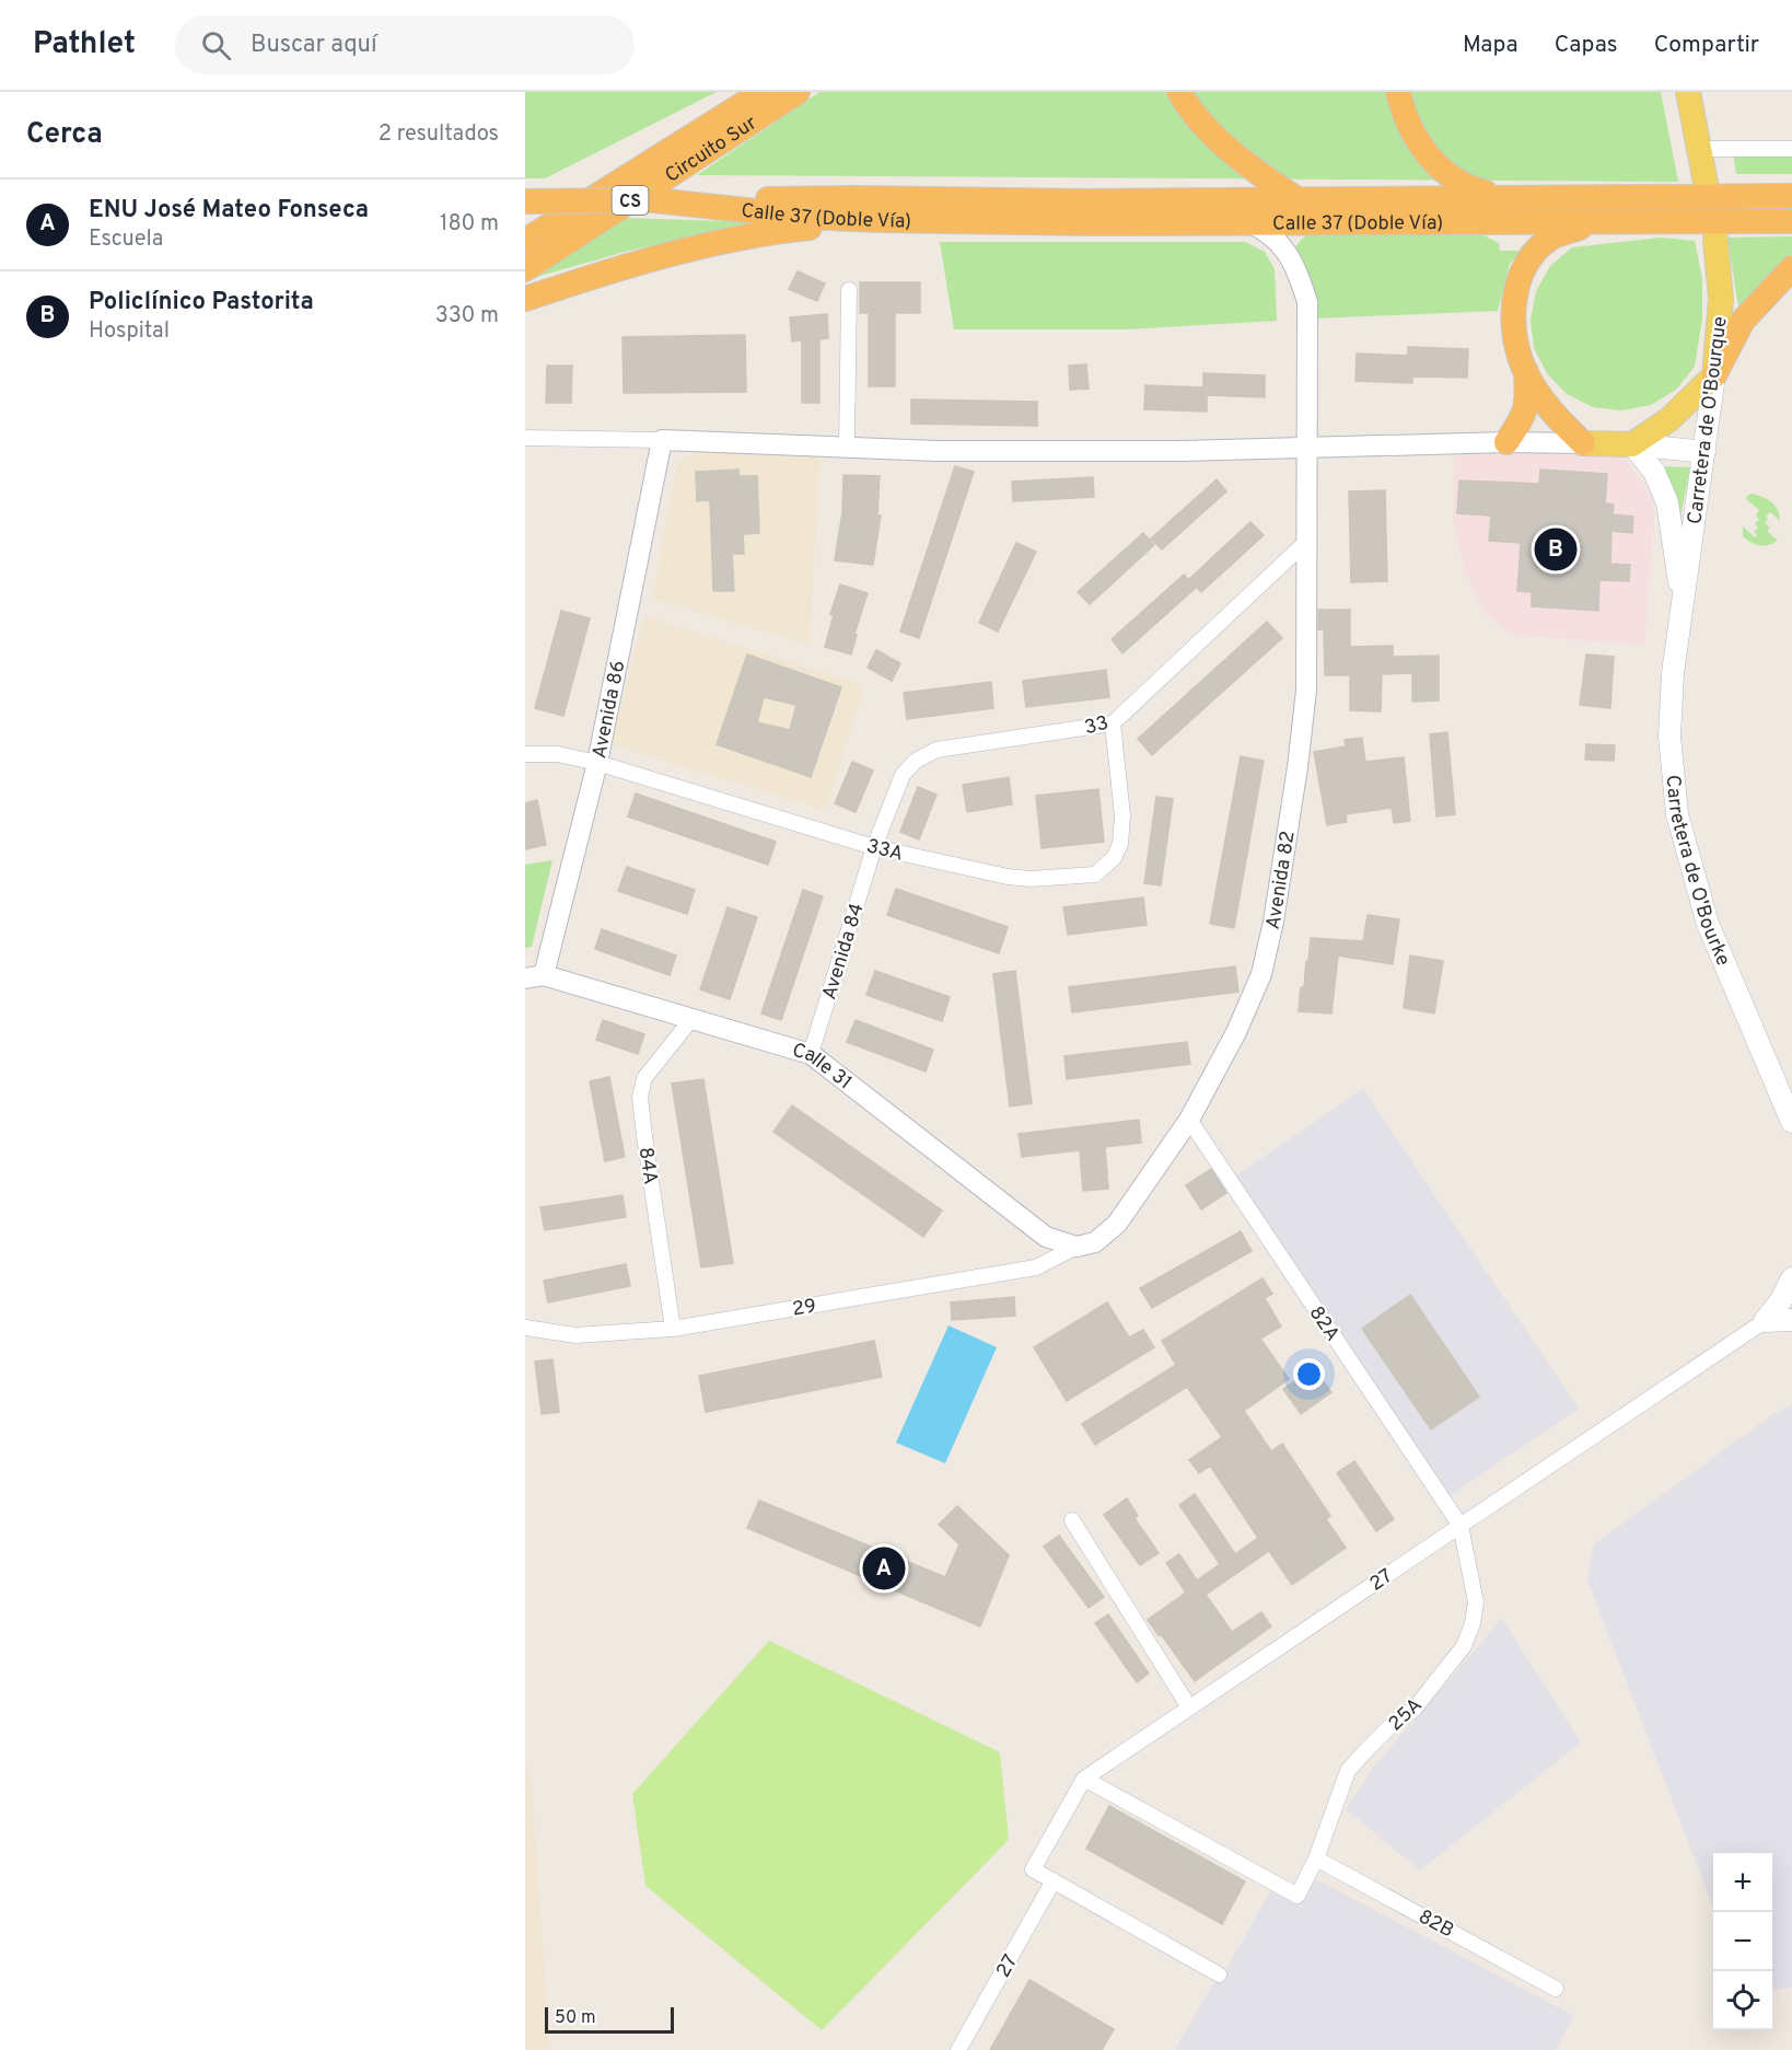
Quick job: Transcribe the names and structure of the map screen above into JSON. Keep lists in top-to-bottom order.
{
  "streets": {
    "highway": ["Circuito Sur", "CS", "Calle 37 (Doble Vía)"],
    "main road": ["Carretera de O'Bourque", "Carretera de O'Bourke"],
    "street": [
      "Avenida 86",
      "33",
      "33A",
      "Avenida 82",
      "Avenida 84",
      "Calle 31",
      "84A",
      "29",
      "82A",
      "27",
      "25A",
      "82B"
    ]
  },
  "crossings": [
    ["Calle 37 (Doble Vía)", "Avenida 82"],
    ["Carretera de O'Bourque", "Carretera de O'Bourke"],
    ["Avenida 86", "33A"],
    ["Avenida 86", "Calle 31"],
    ["33", "33A"],
    ["33", "Avenida 82"],
    ["33", "Avenida 84"],
    ["33A", "Avenida 84"],
    ["Avenida 82", "Calle 31"],
    ["Avenida 82", "29"],
    ["Avenida 82", "82A"],
    ["Avenida 84", "Calle 31"],
    ["Calle 31", "84A"],
    ["Calle 31", "29"],
    ["84A", "29"],
    ["82A", "27"],
    ["82A", "25A"],
    ["27", "25A"],
    ["25A", "82B"]
  ],
  "scale_bar": "50 m",
  "page": {
    "header": "Pathlet",
    "search": "Buscar aquí",
    "nav": ["Mapa", "Capas", "Compartir"],
    "heading": ["Cerca", "2 resultados"],
    "list": [
      {
        "mark": "A",
        "name": "ENU José Mateo Fonseca",
        "note": "Escuela",
        "value": "180 m"
      },
      {
        "mark": "B",
        "name": "Policlínico Pastorita",
        "note": "Hospital",
        "value": "330 m"
      }
    ],
    "pins": ["B", "A"],
    "map_buttons": ["+", "−"],
    "scale": "50 m"
  }
}
